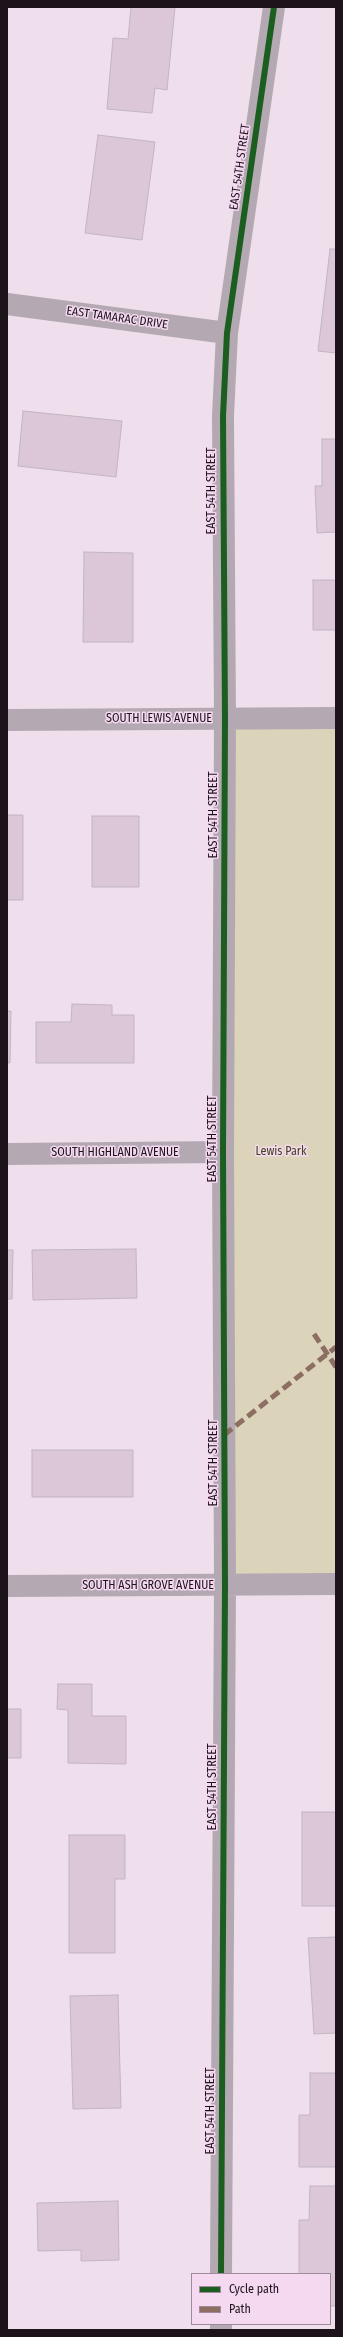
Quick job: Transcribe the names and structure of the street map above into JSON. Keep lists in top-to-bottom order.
{
  "streets": {
    "street": [
      "EAST 54TH STREET",
      "EAST TAMARAC DRIVE",
      "SOUTH LEWIS AVENUE",
      "SOUTH HIGHLAND AVENUE",
      "SOUTH ASH GROVE AVENUE"
    ]
  },
  "crossings": [
    ["EAST 54TH STREET", "EAST TAMARAC DRIVE"],
    ["EAST 54TH STREET", "SOUTH LEWIS AVENUE"],
    ["EAST 54TH STREET", "SOUTH HIGHLAND AVENUE"],
    ["EAST 54TH STREET", "SOUTH ASH GROVE AVENUE"]
  ],
  "parks": ["Lewis Park"],
  "legend": ["Cycle path", "Path"]
}
